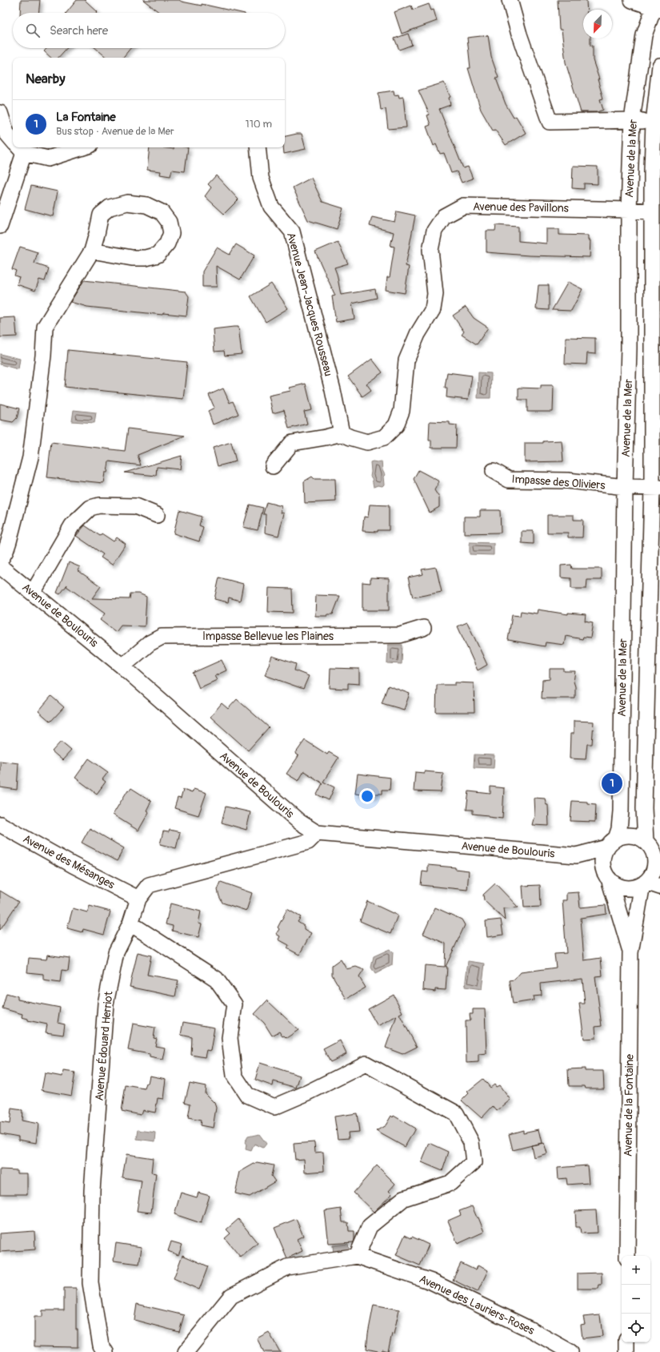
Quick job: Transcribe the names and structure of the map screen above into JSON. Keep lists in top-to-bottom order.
{
  "streets": {
    "street": [
      "Avenue de la Mer",
      "Avenue des Pavillons",
      "Avenue Jean-Jacques Rousseau",
      "Impasse des Oliviers",
      "Avenue de Boulouris",
      "Impasse Bellevue les Plaines",
      "Avenue des Mésanges",
      "Avenue Édouard Herriot",
      "Avenue de la Fontaine",
      "Avenue des Lauriers-Roses"
    ]
  },
  "crossings": [
    ["Avenue de la Mer", "Avenue des Pavillons"],
    ["Avenue de la Mer", "Impasse des Oliviers"],
    ["Avenue de la Mer", "Avenue de Boulouris"],
    ["Avenue de la Mer", "Avenue de la Fontaine"],
    ["Avenue des Pavillons", "Avenue Jean-Jacques Rousseau"],
    ["Avenue de Boulouris", "Impasse Bellevue les Plaines"],
    ["Avenue de Boulouris", "Avenue Édouard Herriot"],
    ["Avenue de Boulouris", "Avenue de la Fontaine"],
    ["Avenue des Mésanges", "Avenue Édouard Herriot"]
  ],
  "north": "bottom left",
  "page": {
    "search": "Search here",
    "heading": "Nearby",
    "list": [
      {
        "mark": "1",
        "name": "La Fontaine",
        "note": "Bus stop · Avenue de la Mer",
        "value": "110 m"
      }
    ],
    "pins": "1",
    "map_buttons": ["+", "−"]
  }
}
